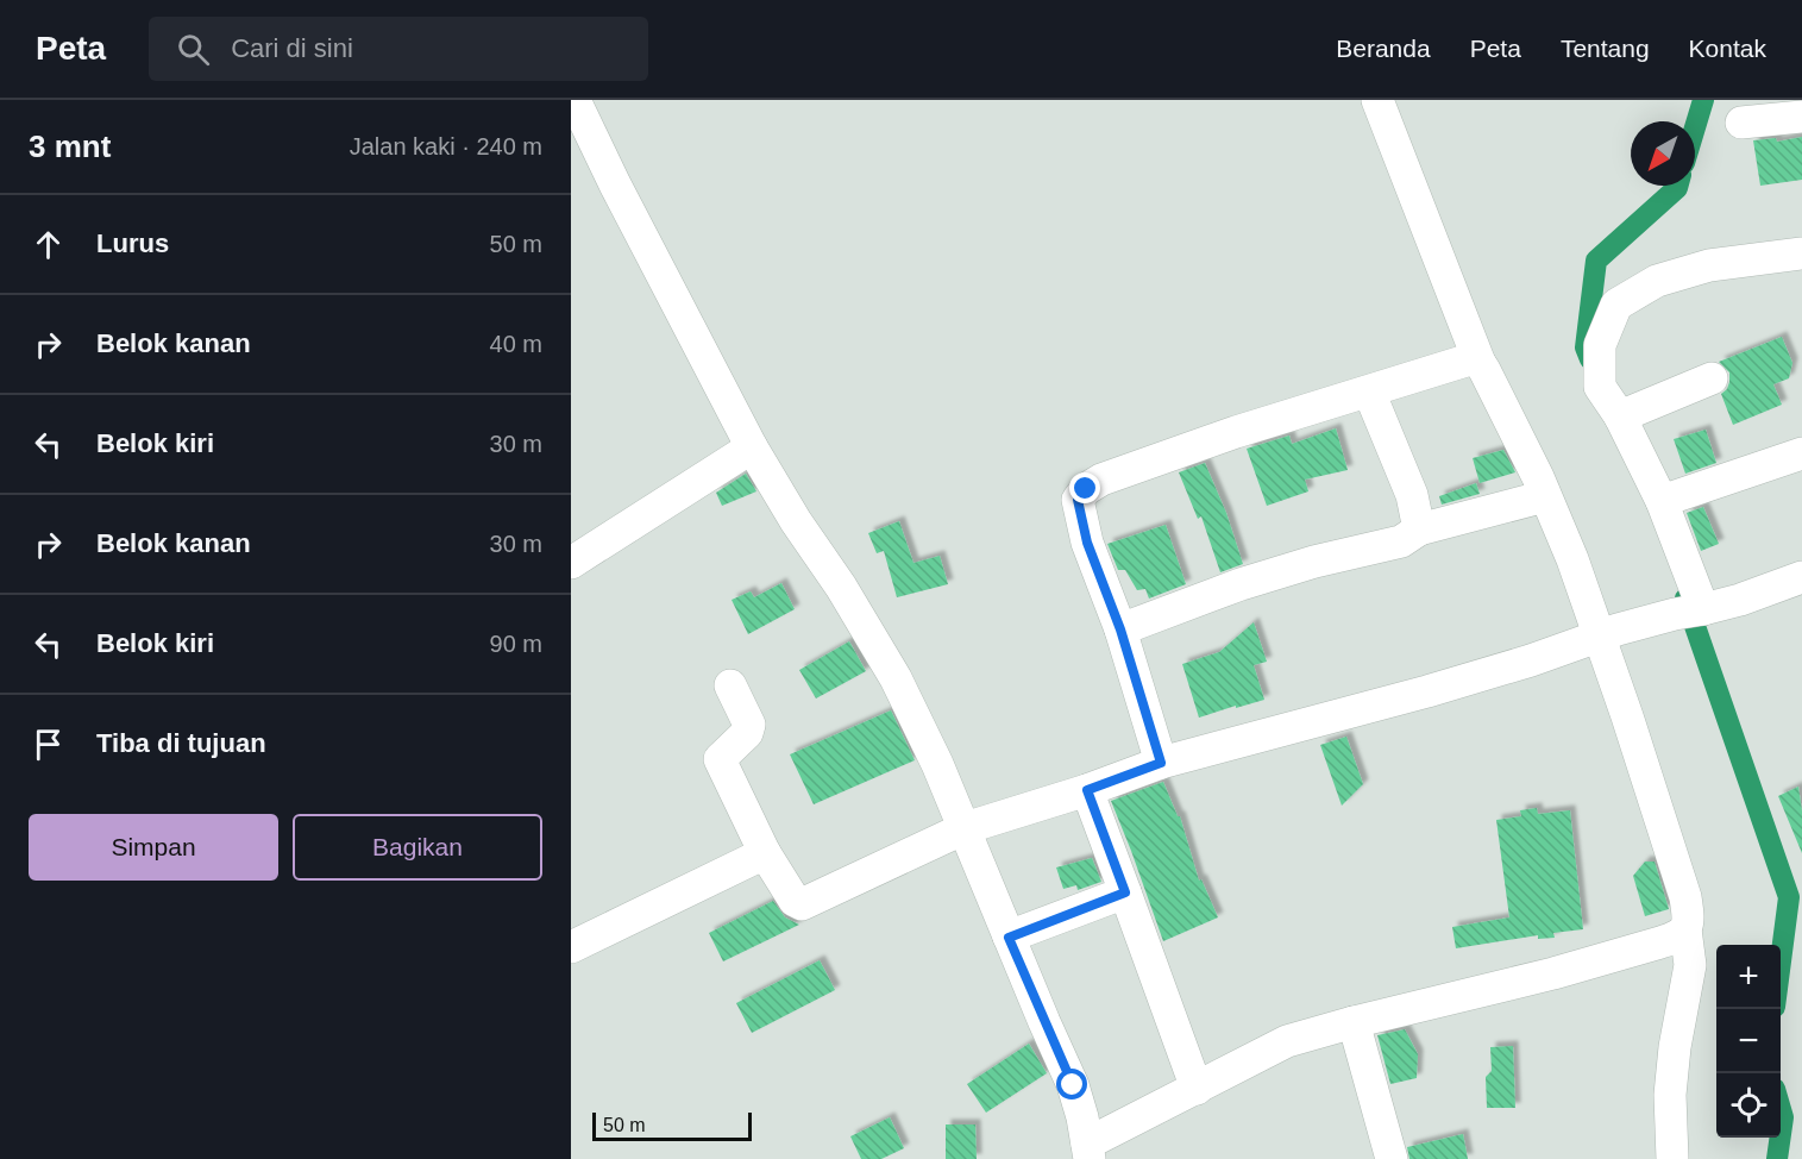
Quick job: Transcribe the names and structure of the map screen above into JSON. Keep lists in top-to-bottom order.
{
  "scale_bar": "50 m",
  "north": "bottom left",
  "page": {
    "header": "Peta",
    "search": "Cari di sini",
    "nav": [
      "Beranda",
      "Peta",
      "Tentang",
      "Kontak"
    ],
    "heading": ["3 mnt", "Jalan kaki · 240 m"],
    "list": [
      ["Lurus", "50 m"],
      ["Belok kanan", "40 m"],
      ["Belok kiri", "30 m"],
      ["Belok kanan", "30 m"],
      ["Belok kiri", "90 m"],
      "Tiba di tujuan"
    ],
    "buttons": ["Simpan", "Bagikan"],
    "map_buttons": ["+", "−"],
    "scale": "50 m"
  }
}
